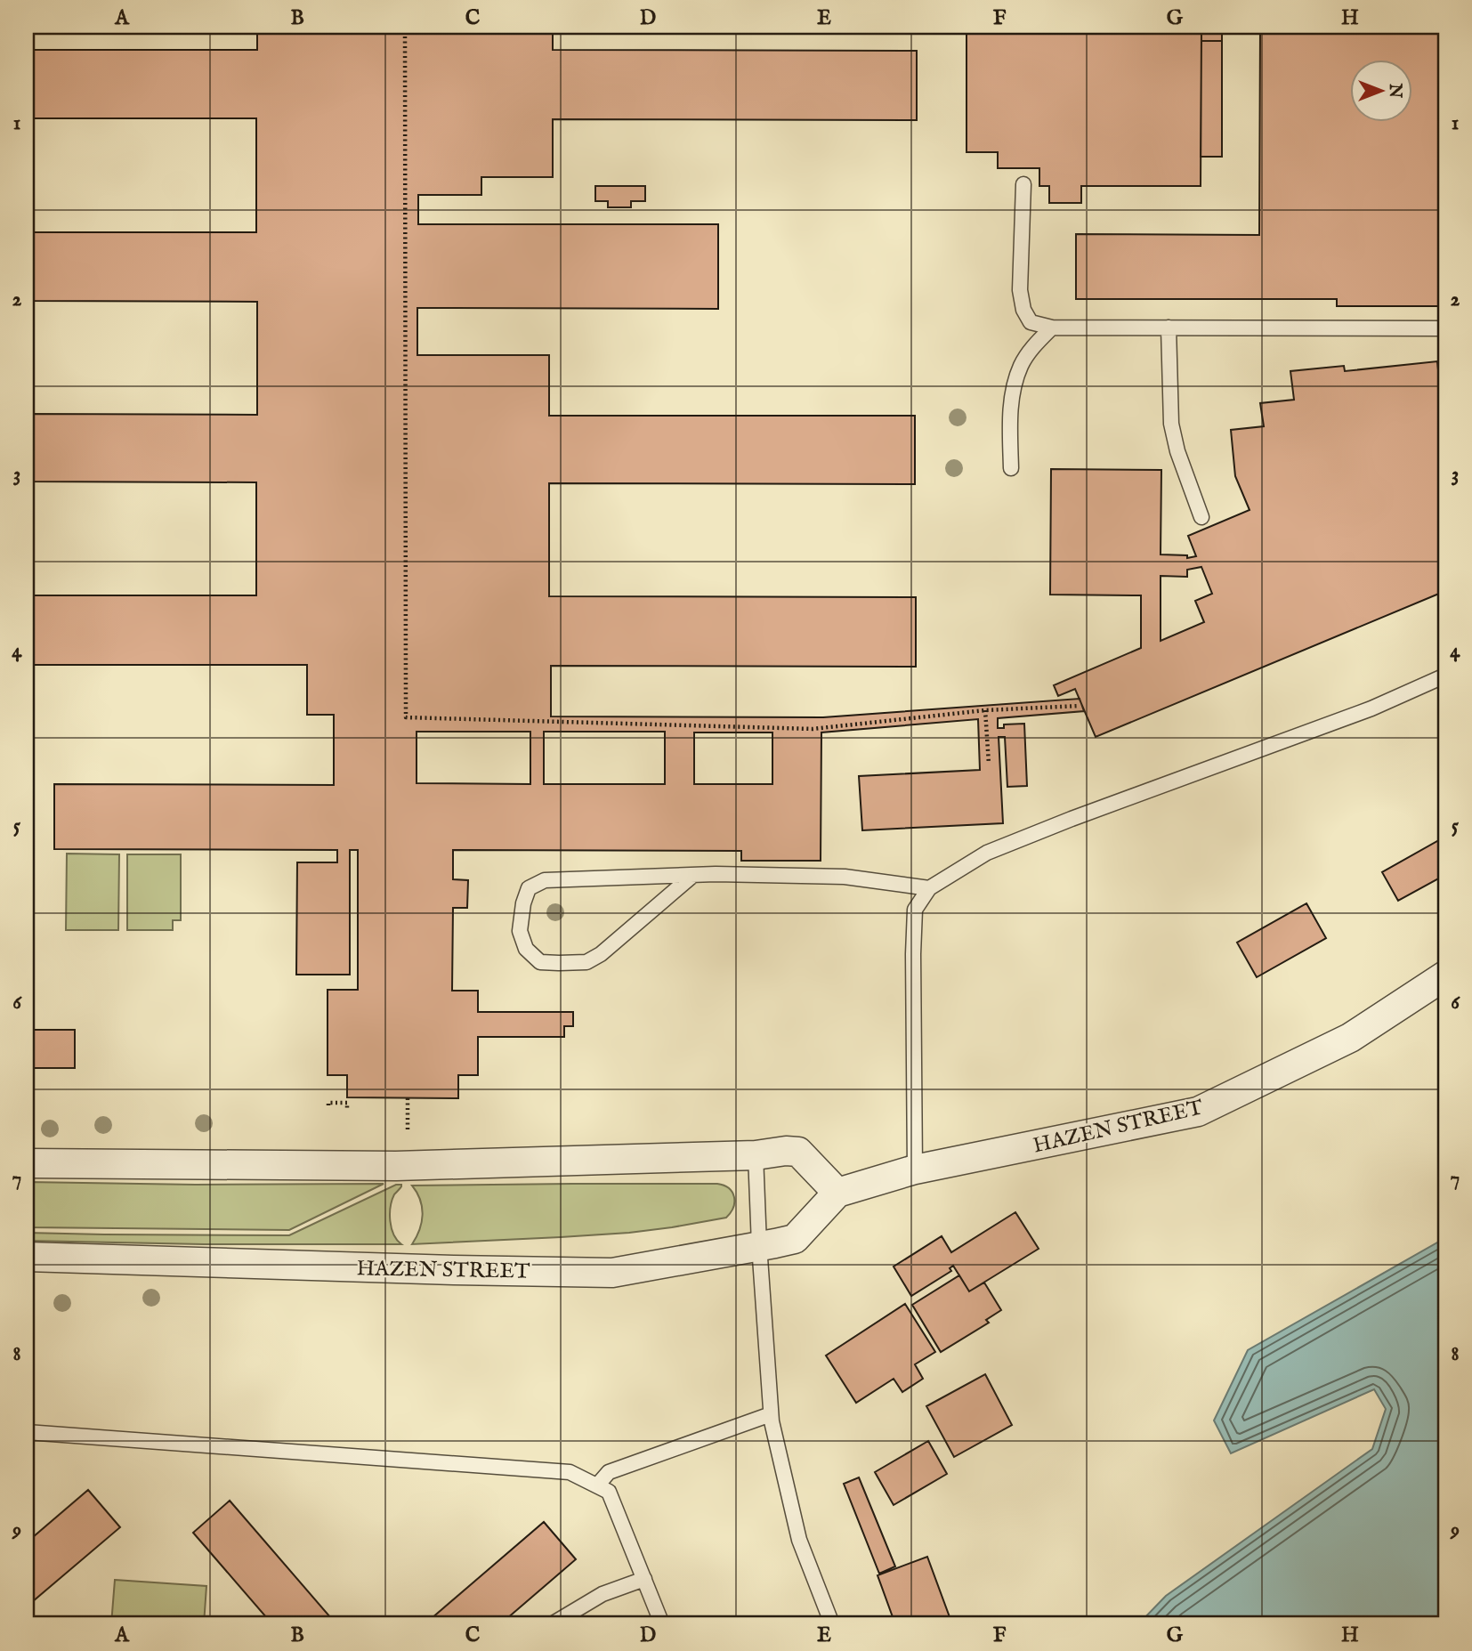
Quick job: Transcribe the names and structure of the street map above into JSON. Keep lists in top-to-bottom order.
{
  "streets": {
    "street": ["HAZEN STREET"]
  },
  "north": "right",
  "grid": {
    "columns": [
      "A",
      "B",
      "C",
      "D",
      "E",
      "F",
      "G",
      "H"
    ],
    "rows": [
      "1",
      "2",
      "3",
      "4",
      "5",
      "6",
      "7",
      "8",
      "9"
    ]
  }
}
